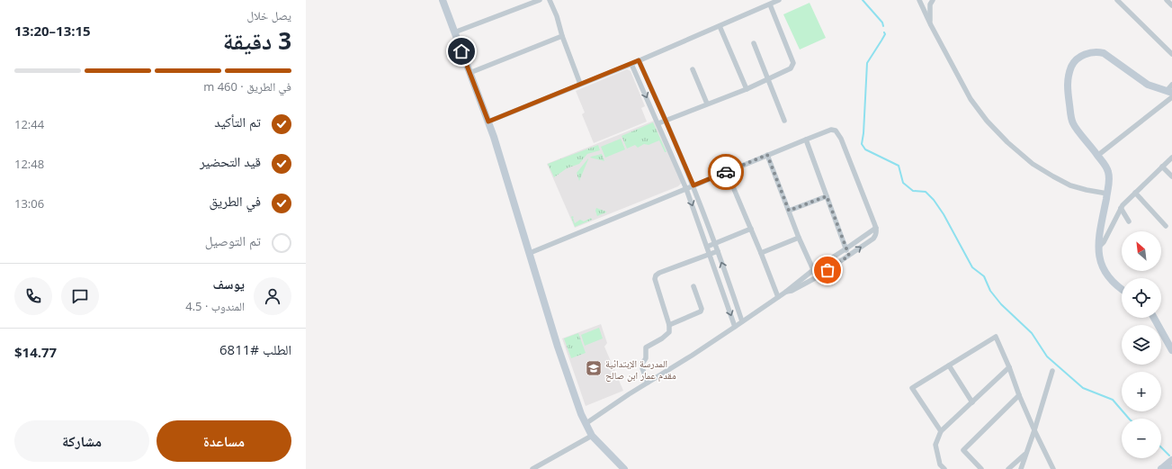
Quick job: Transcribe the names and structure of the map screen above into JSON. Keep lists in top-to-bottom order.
{
  "places": {
    "school or university": ["المدرسة الإبتدائية مقدم عمار ابن صالح"]
  },
  "north": "top left",
  "page": {
    "heading": ["3 دقيقة", "يصل خلال", "13:15–13:20"],
    "panel": [
      "يوسف",
      "المندوب · 4.5",
      "الطلب #6811",
      "$14.77"
    ],
    "bar": "في الطريق · 460 m",
    "list": [
      ["تم التأكيد", "12:44"],
      ["قيد التحضير", "12:48"],
      ["في الطريق", "13:06"],
      "تم التوصيل"
    ],
    "map_buttons": ["+", "−"],
    "buttons": ["مساعدة", "مشاركة"]
  }
}
